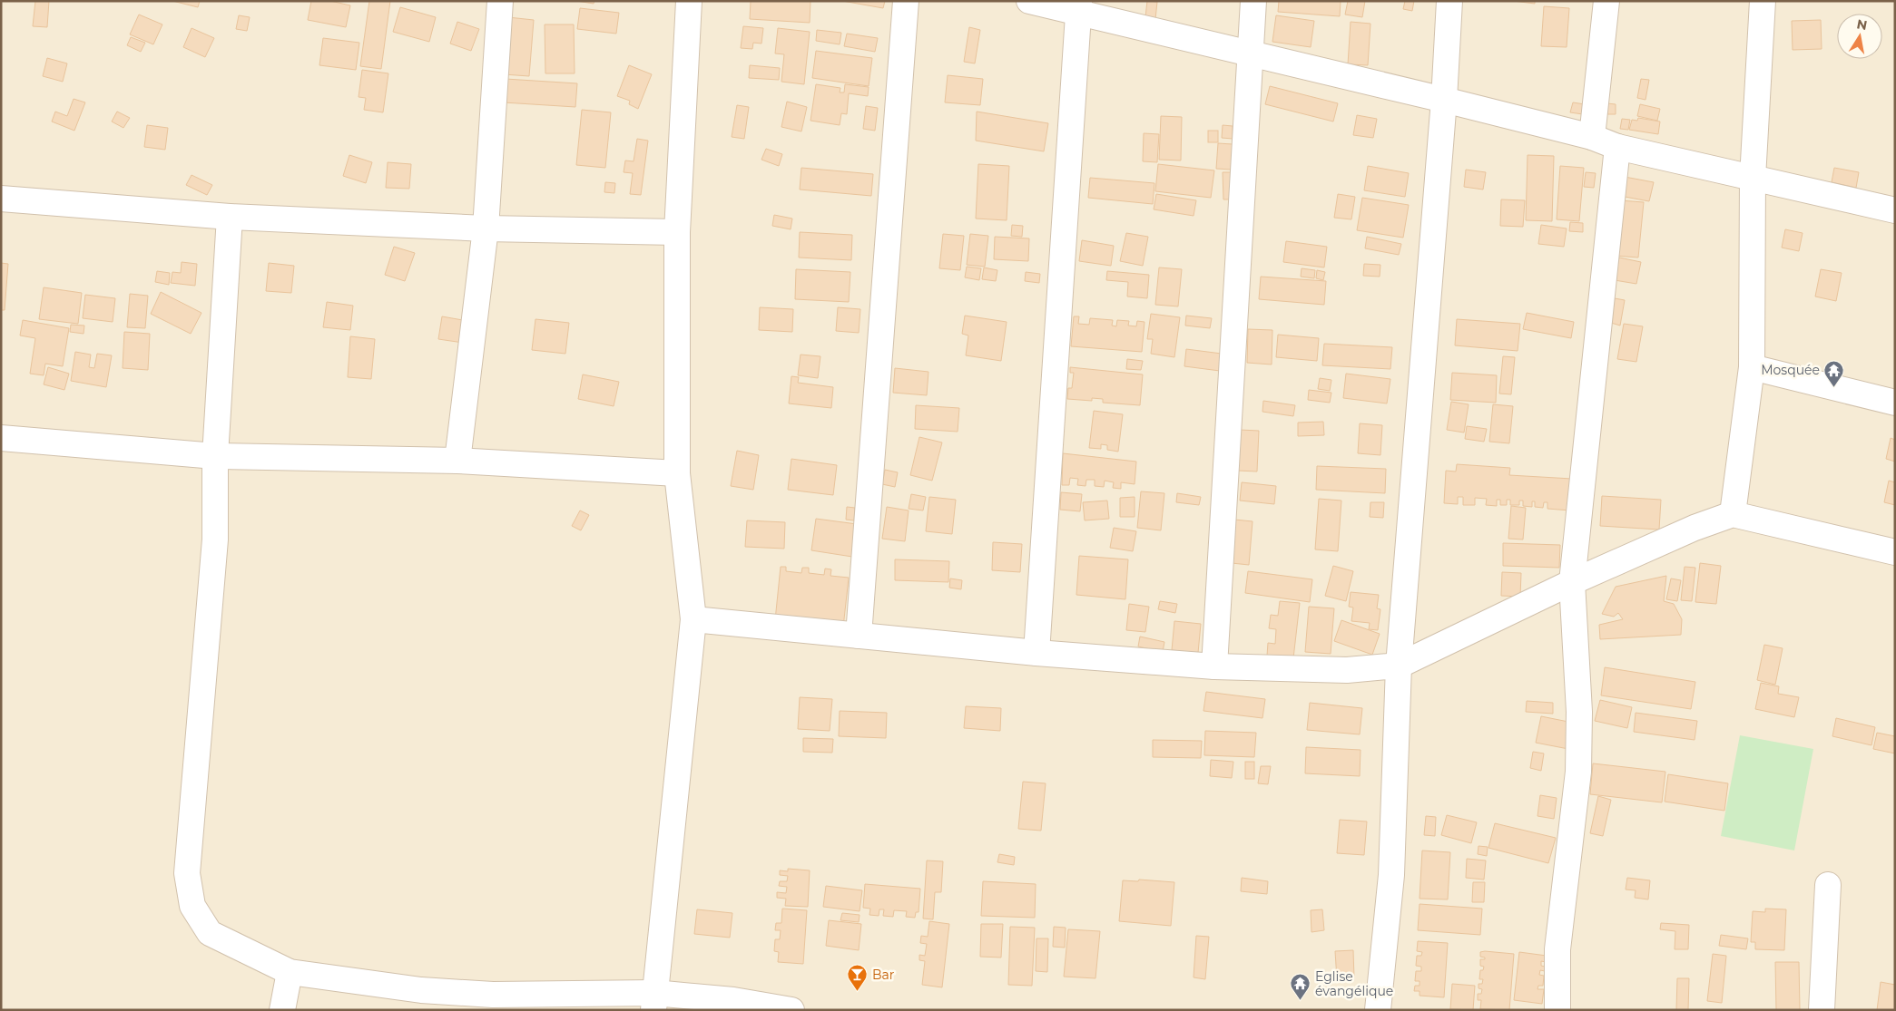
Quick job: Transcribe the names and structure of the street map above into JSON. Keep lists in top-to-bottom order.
{
  "places": {
    "temple": ["Mosquée", "Eglise évangélique"],
    "bar": ["Bar"]
  },
  "north": "top"
}
